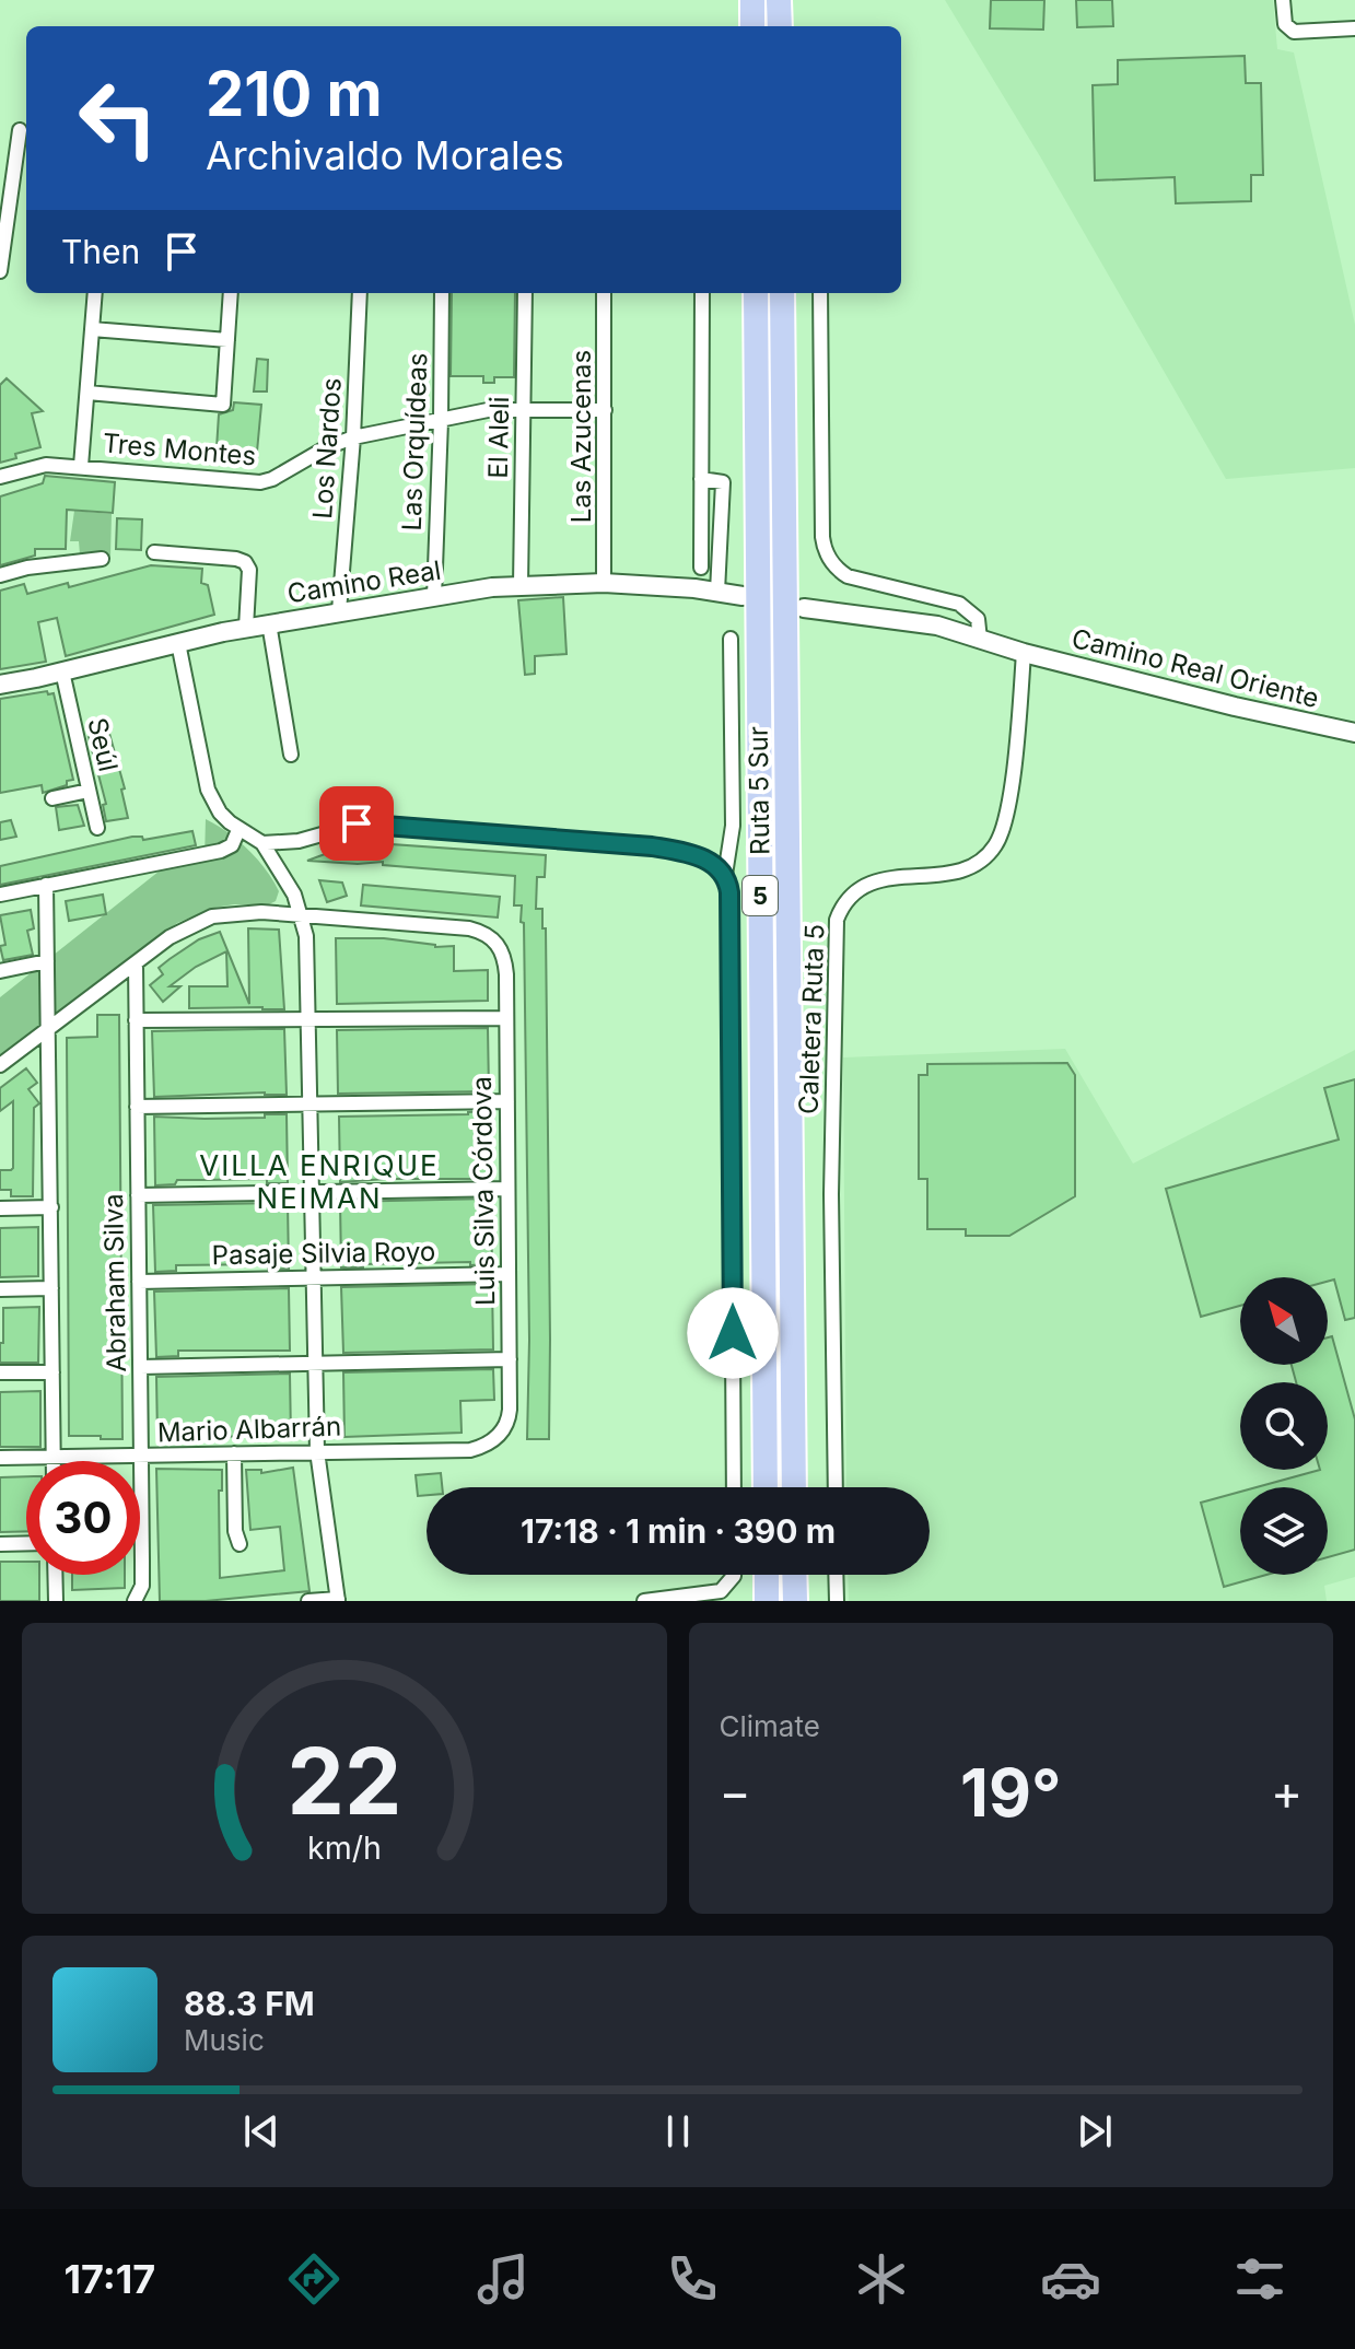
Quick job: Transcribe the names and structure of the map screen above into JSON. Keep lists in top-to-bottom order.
{
  "streets": {
    "highway": ["Ruta 5 Sur", "5"],
    "street": [
      "Las Azucenas",
      "El Aleli",
      "Las Orquídeas",
      "Los Nardos",
      "Tres Montes",
      "Camino Real",
      "Camino Real Oriente",
      "Seúl",
      "Caletera Ruta 5",
      "Luis Silva Córdova",
      "Pasaje Silvia Royo",
      "Abraham Silva",
      "Mario Albarrán"
    ]
  },
  "crossings": [
    ["Las Azucenas", "Tres Montes"],
    ["Las Azucenas", "Camino Real"],
    ["El Aleli", "Tres Montes"],
    ["El Aleli", "Camino Real"],
    ["Las Orquídeas", "Tres Montes"],
    ["Las Orquídeas", "Camino Real"],
    ["Los Nardos", "Tres Montes"],
    ["Los Nardos", "Camino Real"],
    ["Camino Real", "Seúl"],
    ["Camino Real Oriente", "Caletera Ruta 5"],
    ["Luis Silva Córdova", "Pasaje Silvia Royo"],
    ["Luis Silva Córdova", "Mario Albarrán"],
    ["Pasaje Silvia Royo", "Abraham Silva"],
    ["Abraham Silva", "Mario Albarrán"]
  ],
  "districts": ["VILLA ENRIQUE NEIMAN"],
  "north": "top left",
  "page": {
    "turn": ["210 m", "Archivaldo Morales"],
    "then": "Then",
    "limit": "30",
    "trip": "17:18 · 1 min · 390 m",
    "tile": "Climate",
    "heat": ["−", "19°", "+"],
    "song": ["88.3 FM", "Music"],
    "tabs": "17:17",
    "gauge": ["22", "km/h"]
  }
}
